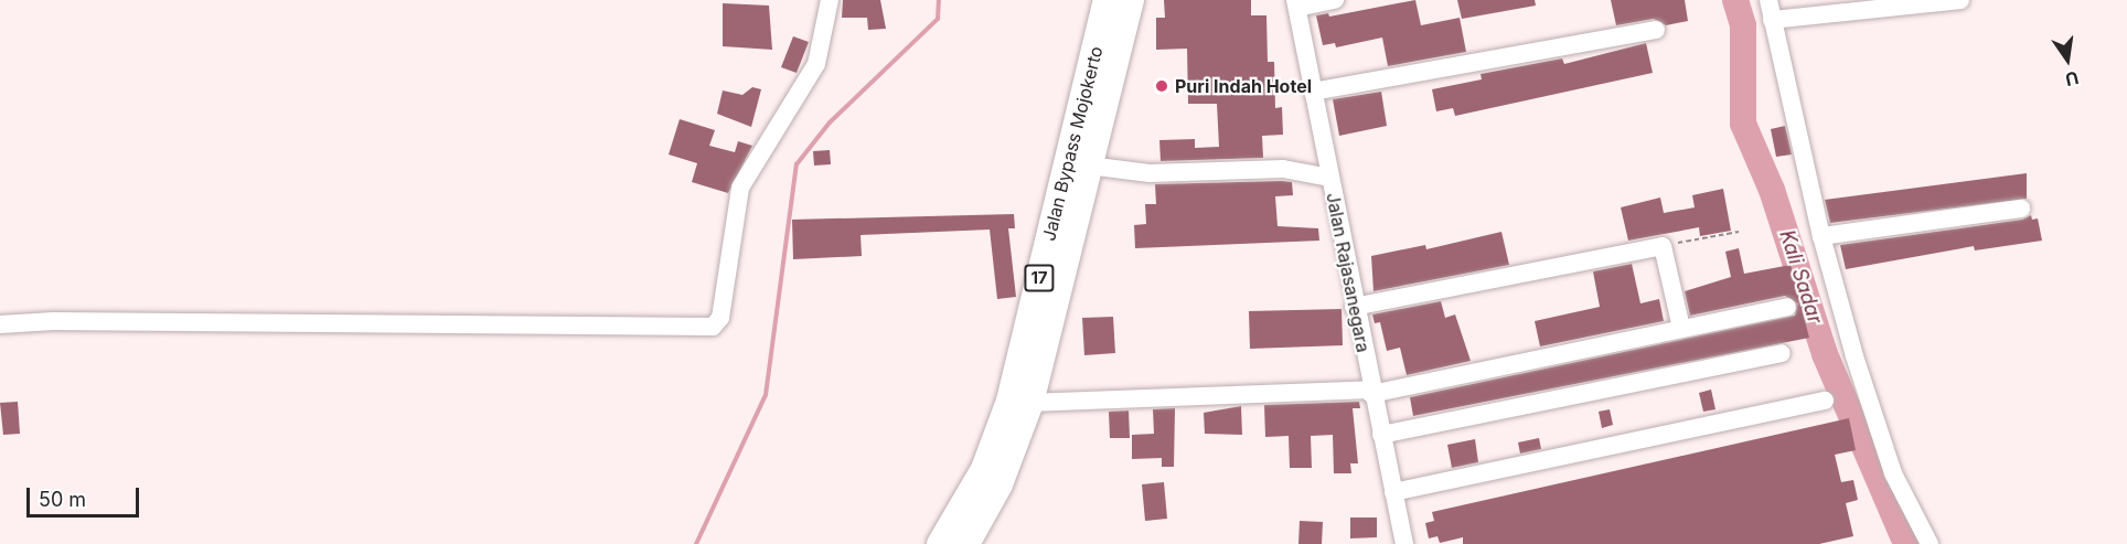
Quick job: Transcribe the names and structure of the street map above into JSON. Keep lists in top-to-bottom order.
{
  "streets": {
    "highway": ["Jalan Bypass Mojokerto", "17"],
    "street": ["Jalan Rajasanegara"]
  },
  "water": ["Kali Sadar"],
  "places": ["Puri Indah Hotel"],
  "scale_bar": "50 m",
  "north": "bottom"
}
